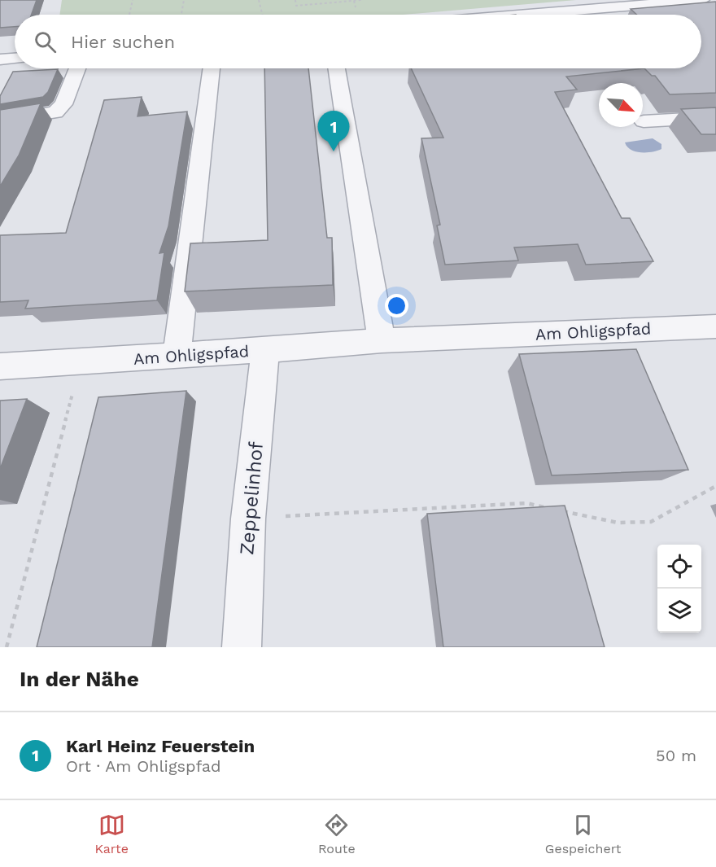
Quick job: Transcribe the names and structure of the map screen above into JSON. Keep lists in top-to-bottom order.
{
  "streets": {
    "street": ["Am Ohligspfad", "Zeppelinhof"]
  },
  "crossings": [
    ["Am Ohligspfad", "Zeppelinhof"]
  ],
  "north": "bottom right",
  "page": {
    "search": "Hier suchen",
    "pins": "1",
    "heading": "In der Nähe",
    "list": [
      {
        "mark": "1",
        "name": "Karl Heinz Feuerstein",
        "note": "Ort · Am Ohligspfad",
        "value": "50 m"
      }
    ],
    "nav": ["Karte", "Route", "Gespeichert"]
  }
}
